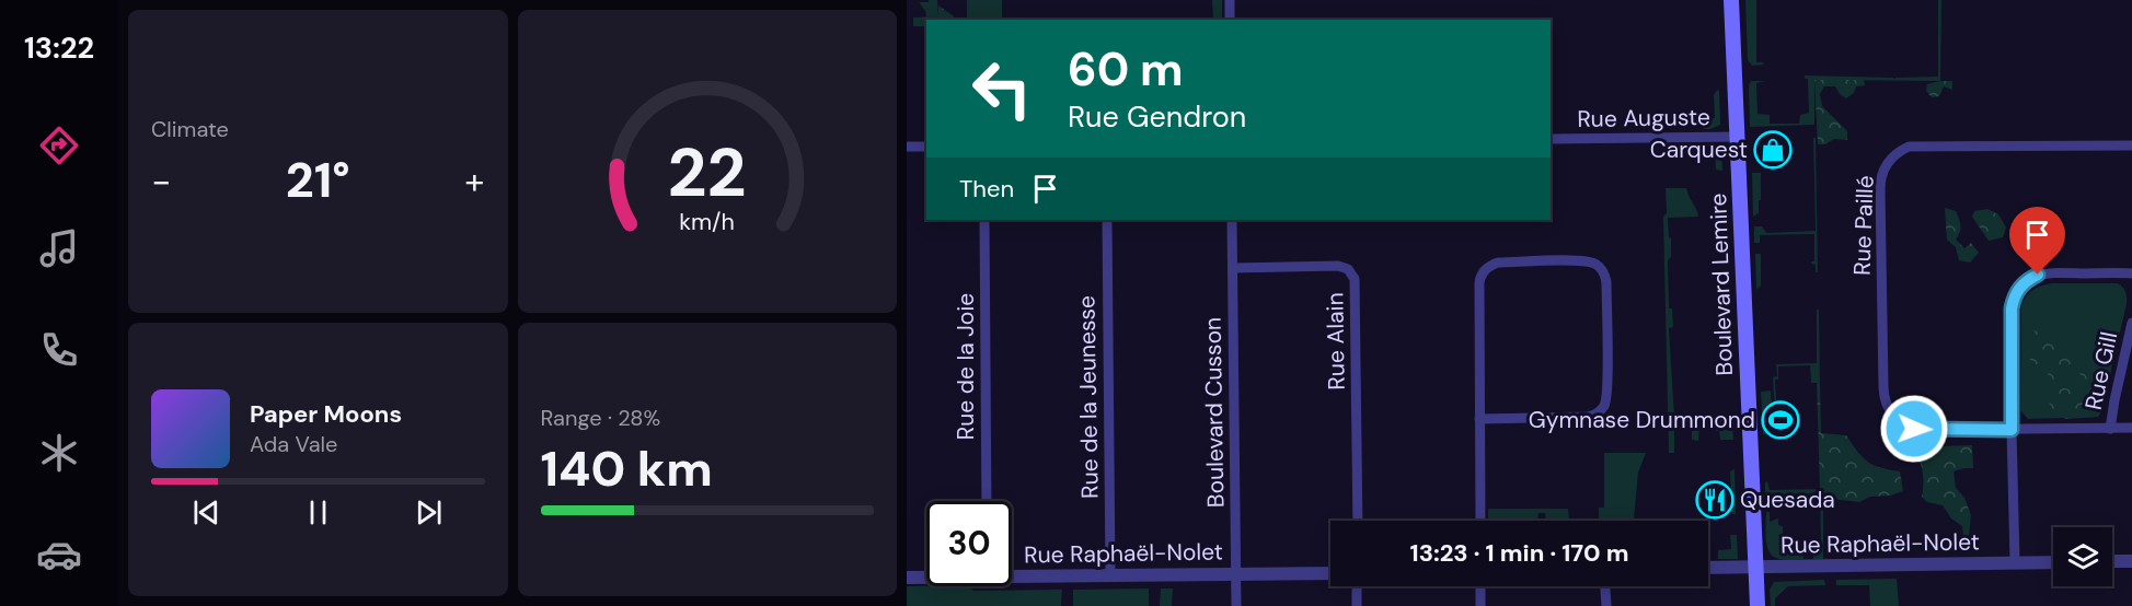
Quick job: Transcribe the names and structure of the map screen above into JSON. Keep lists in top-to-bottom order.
{
  "streets": {
    "main road": ["Boulevard Lemire"],
    "street": [
      "Rue Auguste",
      "Rue Paillé",
      "Rue Alain",
      "Rue de la Joie",
      "Rue Gill",
      "Rue de la Jeunesse",
      "Boulevard Cusson",
      "Rue Raphaël-Nolet"
    ]
  },
  "crossings": [
    ["Rue Auguste", "Boulevard Lemire"],
    ["Boulevard Lemire", "Rue Raphaël-Nolet"],
    ["Rue Alain", "Boulevard Cusson"],
    ["Rue de la Jeunesse", "Rue Raphaël-Nolet"],
    ["Boulevard Cusson", "Rue Raphaël-Nolet"]
  ],
  "places": {
    "shop": ["Carquest"],
    "sports": ["Gymnase Drummond"],
    "restaurant": ["Quesada"]
  },
  "page": {
    "tabs": "13:22",
    "tile": [
      "Climate",
      ["Range · 28%", "140 km"]
    ],
    "turn": ["60 m", "Rue Gendron"],
    "heat": ["−", "21°", "+"],
    "then": "Then",
    "song": ["Paper Moons", "Ada Vale"],
    "limit": "30",
    "trip": "13:23 · 1 min · 170 m",
    "gauge": ["22", "km/h"]
  }
}
